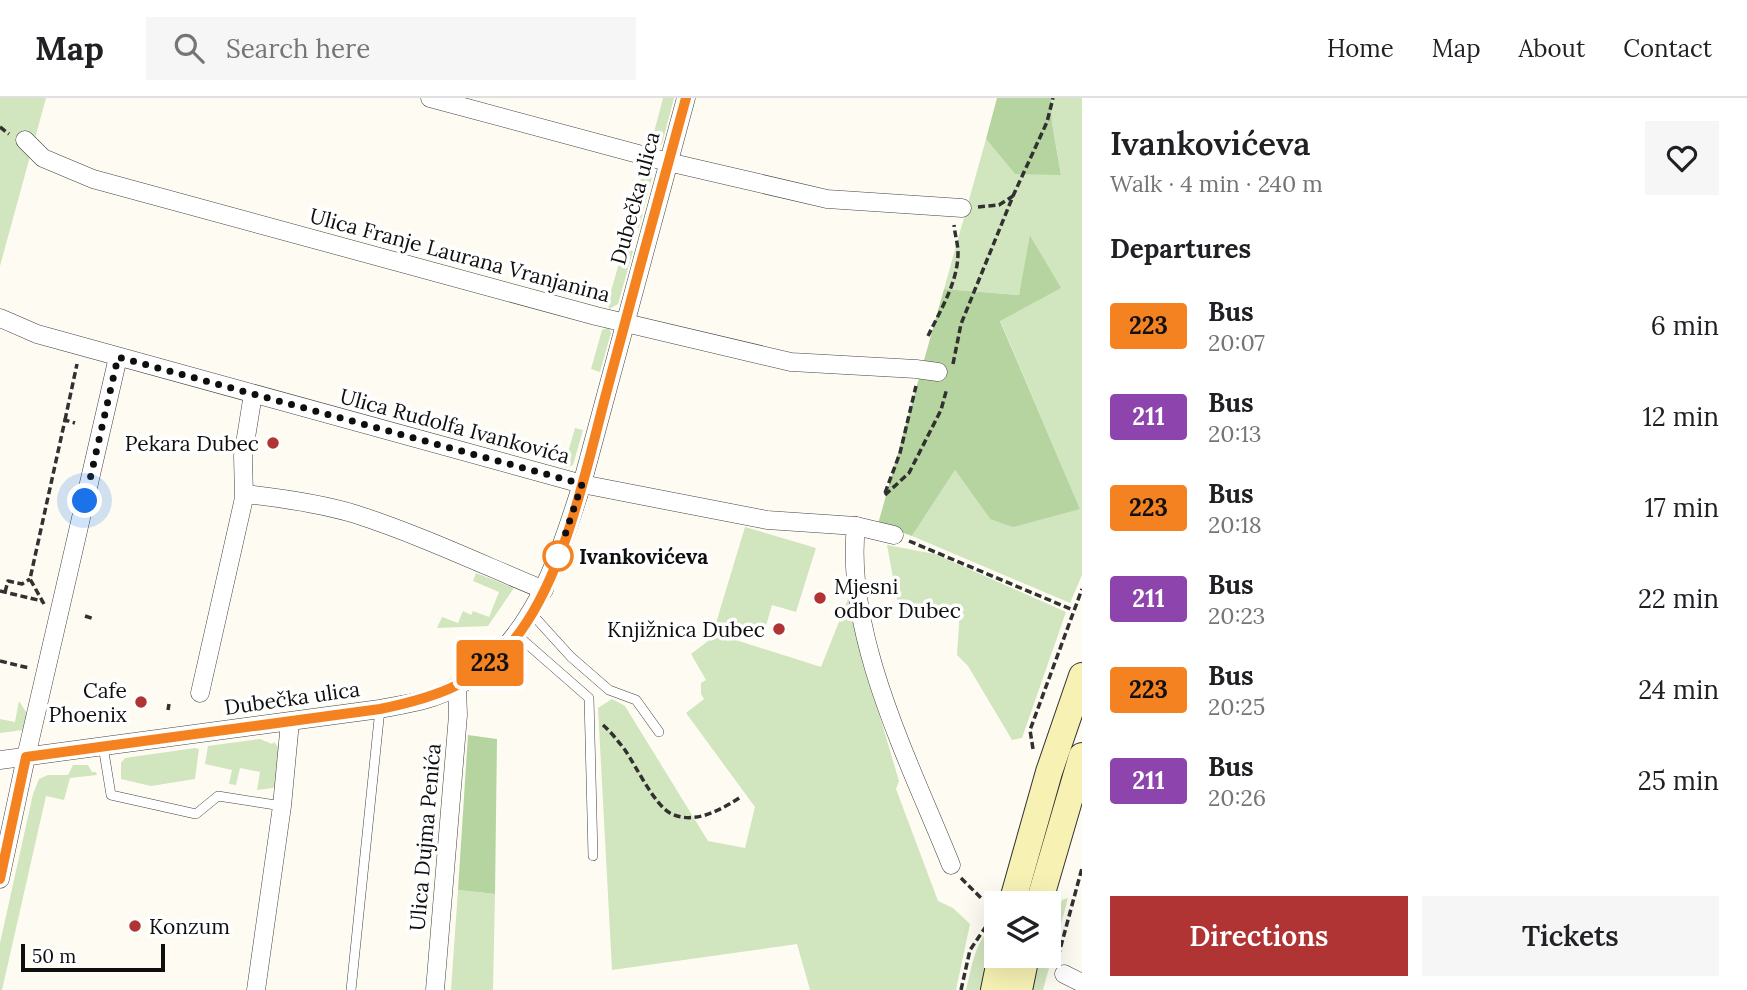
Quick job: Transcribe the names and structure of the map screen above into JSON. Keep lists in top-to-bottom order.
{
  "streets": {
    "street": [
      "Dubečka ulica",
      "Ulica Franje Laurana Vranjanina",
      "Ulica Rudolfa Ivankovića",
      "Ulica Dujma Penića"
    ]
  },
  "crossings": [
    ["Dubečka ulica", "Ulica Franje Laurana Vranjanina"],
    ["Dubečka ulica", "Ulica Rudolfa Ivankovića"],
    ["Dubečka ulica", "Ulica Dujma Penića"]
  ],
  "places": [
    "Pekara Dubec",
    "Ivankovićeva",
    "Mjesni odbor Dubec",
    "Knjižnica Dubec",
    "Cafe Phoenix",
    "Konzum"
  ],
  "lines": ["bus line 223"],
  "scale_bar": "50 m",
  "page": {
    "header": "Map",
    "search": "Search here",
    "nav": [
      "Home",
      "Map",
      "About",
      "Contact"
    ],
    "on_map": "223",
    "heading": [
      ["Ivankovićeva", "Walk · 4 min · 240 m"],
      "Departures"
    ],
    "list": [
      {
        "mark": "223",
        "name": "Bus",
        "note": "20:07",
        "value": "6 min"
      },
      {
        "mark": "211",
        "name": "Bus",
        "note": "20:13",
        "value": "12 min"
      },
      {
        "mark": "223",
        "name": "Bus",
        "note": "20:18",
        "value": "17 min"
      },
      {
        "mark": "211",
        "name": "Bus",
        "note": "20:23",
        "value": "22 min"
      },
      {
        "mark": "223",
        "name": "Bus",
        "note": "20:25",
        "value": "24 min"
      },
      {
        "mark": "211",
        "name": "Bus",
        "note": "20:26",
        "value": "25 min"
      }
    ],
    "buttons": ["Directions", "Tickets"],
    "scale": "50 m"
  }
}
